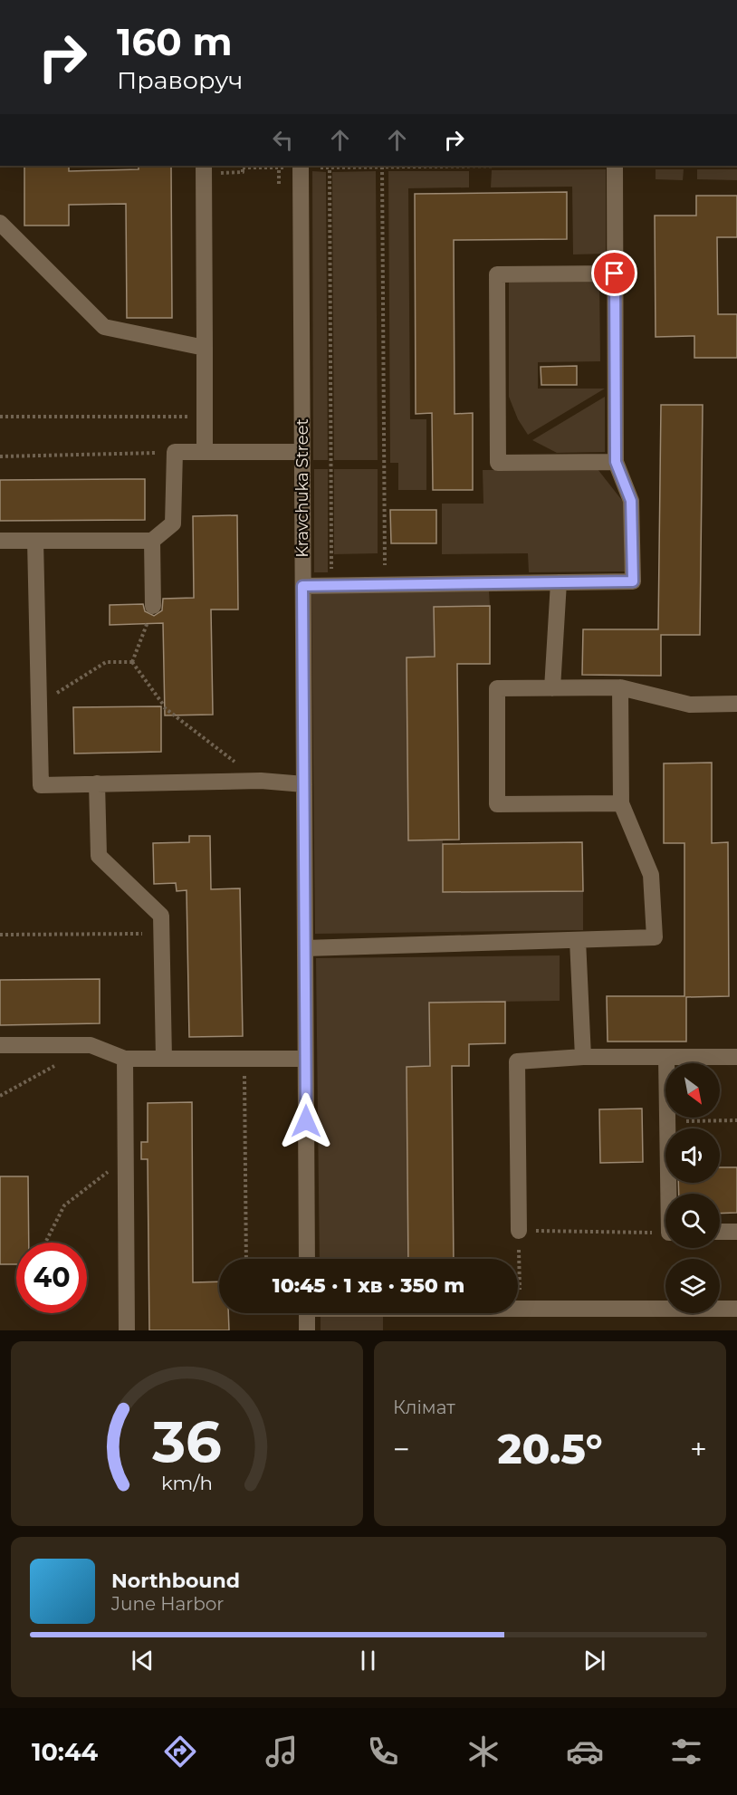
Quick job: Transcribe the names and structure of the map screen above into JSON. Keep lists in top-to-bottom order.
{
  "streets": {
    "street": ["Kravchuka Street"]
  },
  "north": "bottom right",
  "page": {
    "turn": ["160 m", "Праворуч"],
    "limit": "40",
    "trip": "10:45 · 1 хв · 350 m",
    "tile": "Клімат",
    "heat": ["−", "20.5°", "+"],
    "song": ["Northbound", "June Harbor"],
    "tabs": "10:44",
    "gauge": ["36", "km/h"]
  }
}
